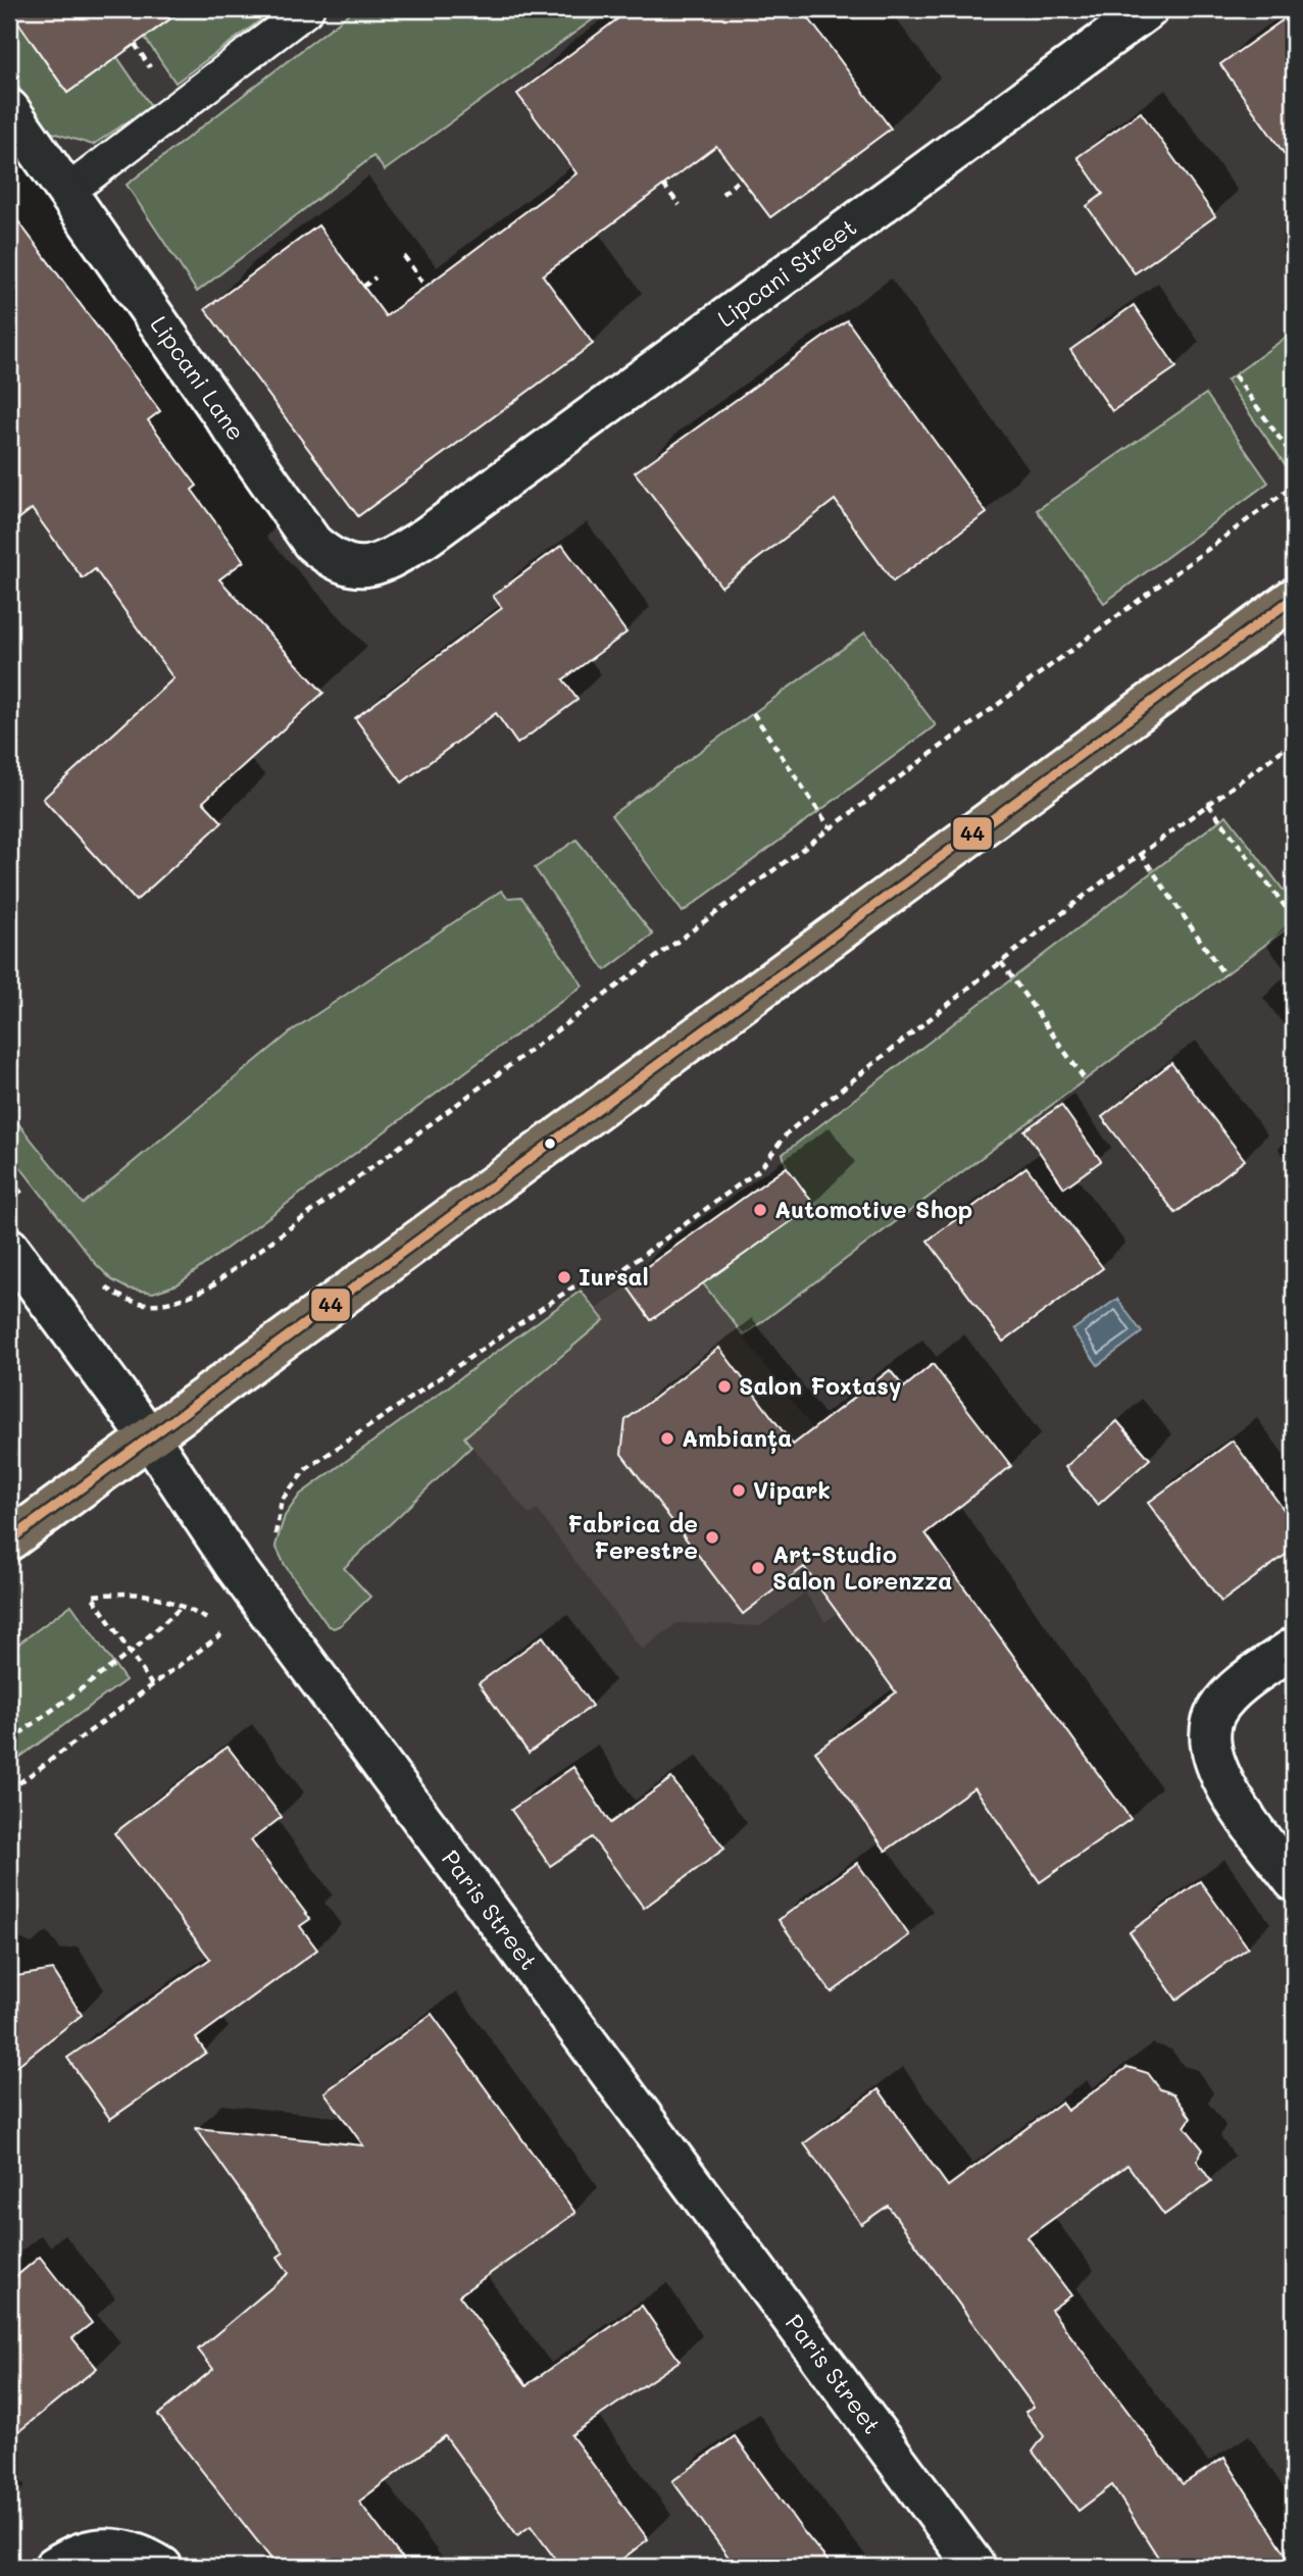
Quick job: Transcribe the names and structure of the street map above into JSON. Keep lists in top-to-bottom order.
{
  "streets": {
    "street": ["Lipcani Street", "Lipcani Lane", "Paris Street"]
  },
  "crossings": [
    ["Lipcani Street", "Lipcani Lane"]
  ],
  "places": [
    "Automotive Shop",
    "Iursal",
    "Salon Foxtasy",
    "Ambianța",
    "Vipark",
    "Fabrica de Ferestre",
    "Art-Studio Salon Lorenzza"
  ],
  "lines": ["transit line 44"]
}
